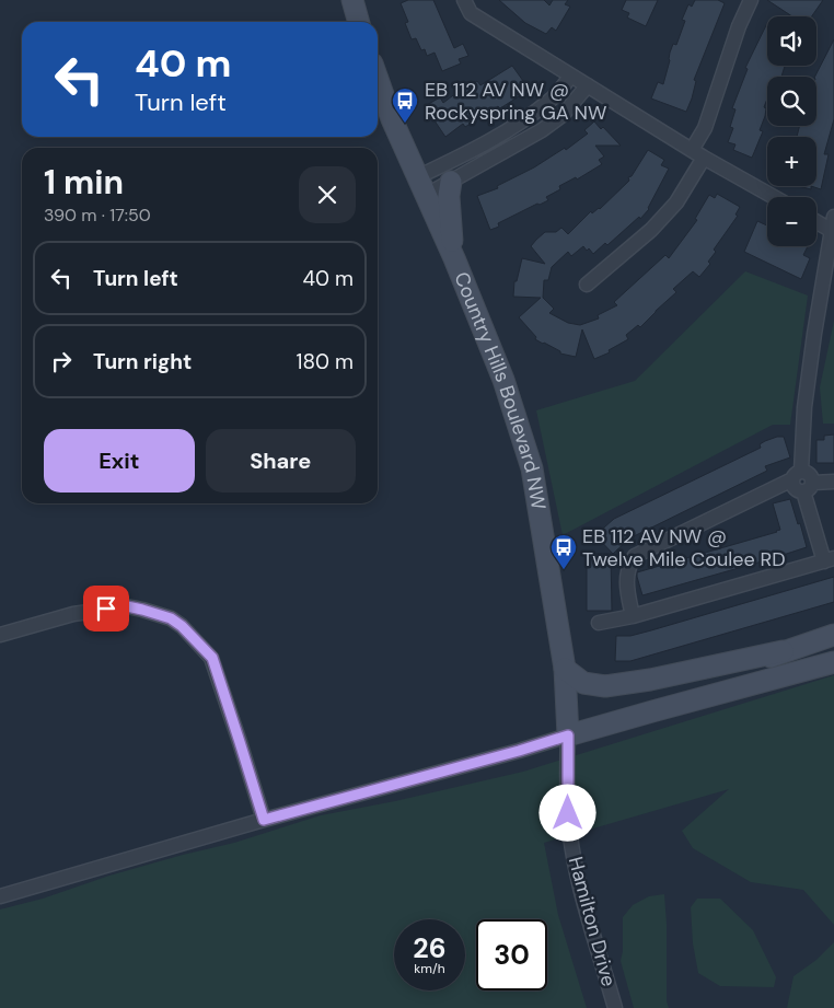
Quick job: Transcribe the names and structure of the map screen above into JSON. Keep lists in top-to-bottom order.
{
  "streets": {
    "main road": ["Country Hills Boulevard NW"],
    "street": ["Hamilton Drive"]
  },
  "crossings": [
    ["Country Hills Boulevard NW", "Hamilton Drive"]
  ],
  "places": {
    "bus stop": ["EB 112 AV NW @ Rockyspring GA NW", "EB 112 AV NW @ Twelve Mile Coulee RD"]
  },
  "page": {
    "map_buttons": ["+", "−"],
    "turn": ["40 m", "Turn left"],
    "heading": ["1 min", "390 m · 17:50"],
    "list": [
      {
        "name": "Turn left",
        "value": "40 m"
      },
      {
        "name": "Turn right",
        "value": "180 m"
      }
    ],
    "buttons": ["Exit", "Share"],
    "speed": "26 km/h",
    "limit": "30"
  }
}
